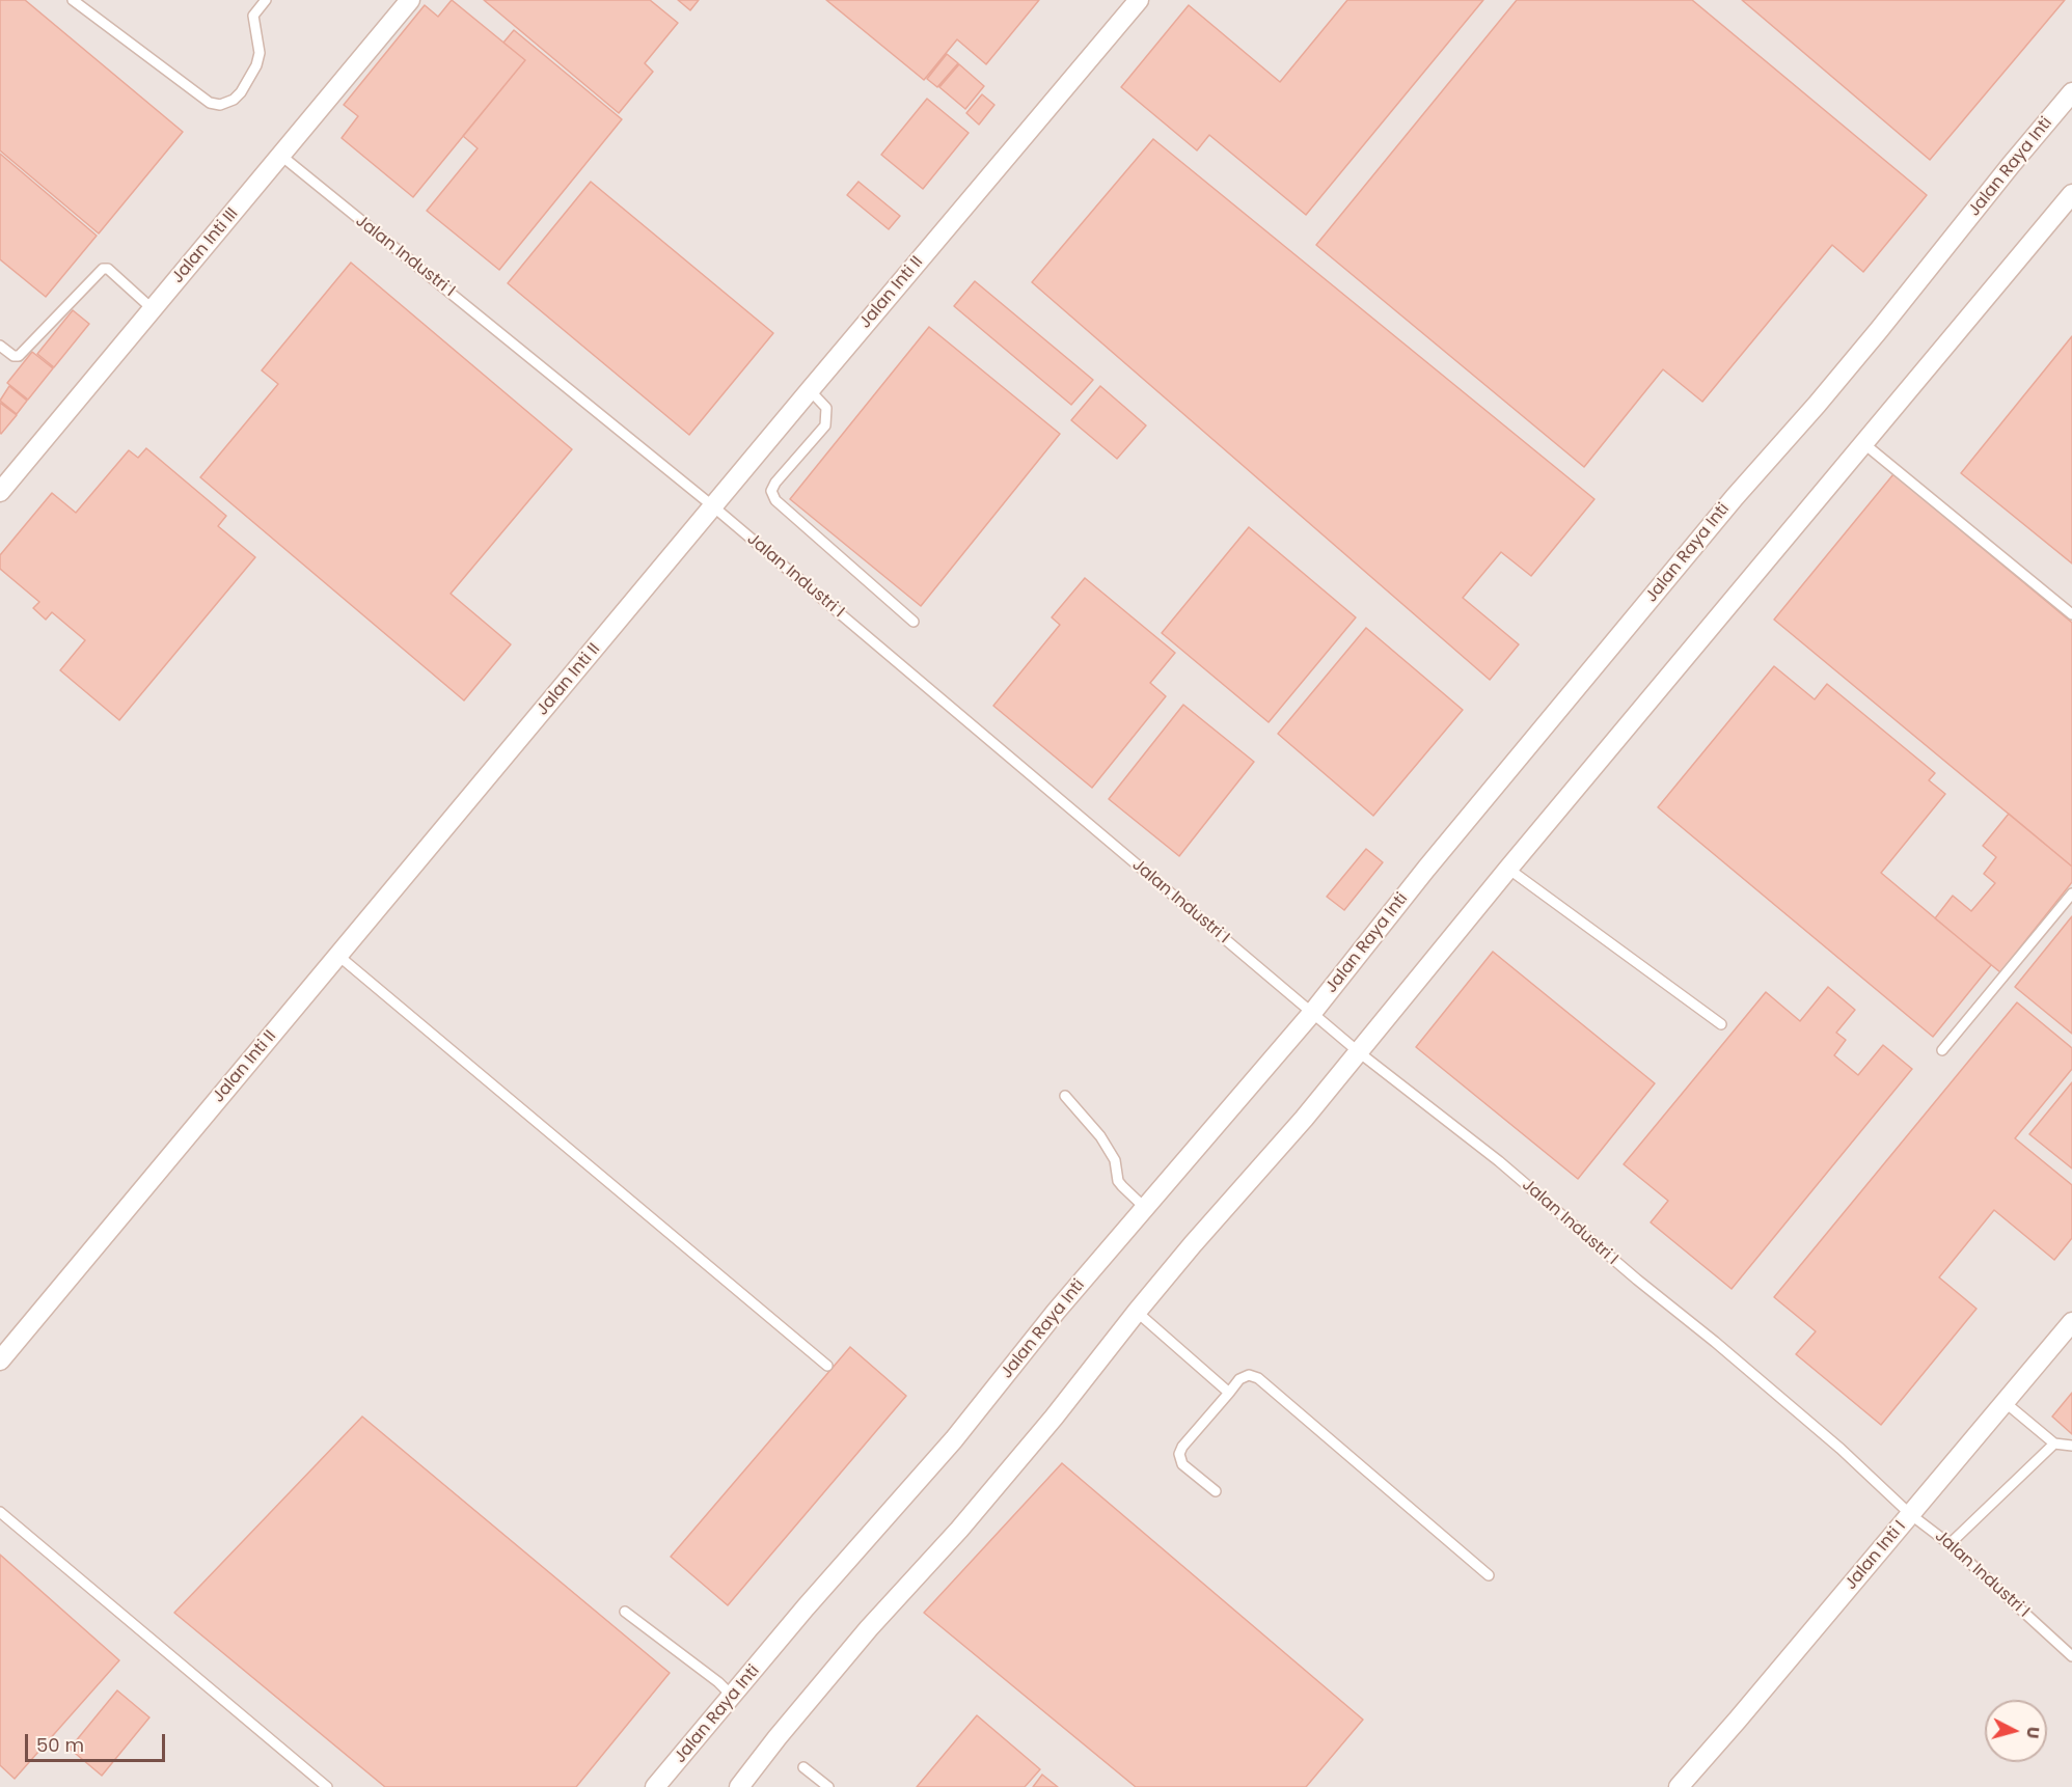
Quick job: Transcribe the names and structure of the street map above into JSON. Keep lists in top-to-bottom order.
{
  "streets": {
    "street": [
      "Jalan Raya Inti",
      "Jalan Inti III",
      "Jalan Inti II",
      "Jalan Inti I"
    ],
    "lane": ["Jalan Industri I"]
  },
  "crossings": [
    ["Jalan Raya Inti", "Jalan Industri I"],
    ["Jalan Inti III", "Jalan Industri I"],
    ["Jalan Industri I", "Jalan Inti II"],
    ["Jalan Industri I", "Jalan Inti I"]
  ],
  "scale_bar": "50 m",
  "north": "right"
}
